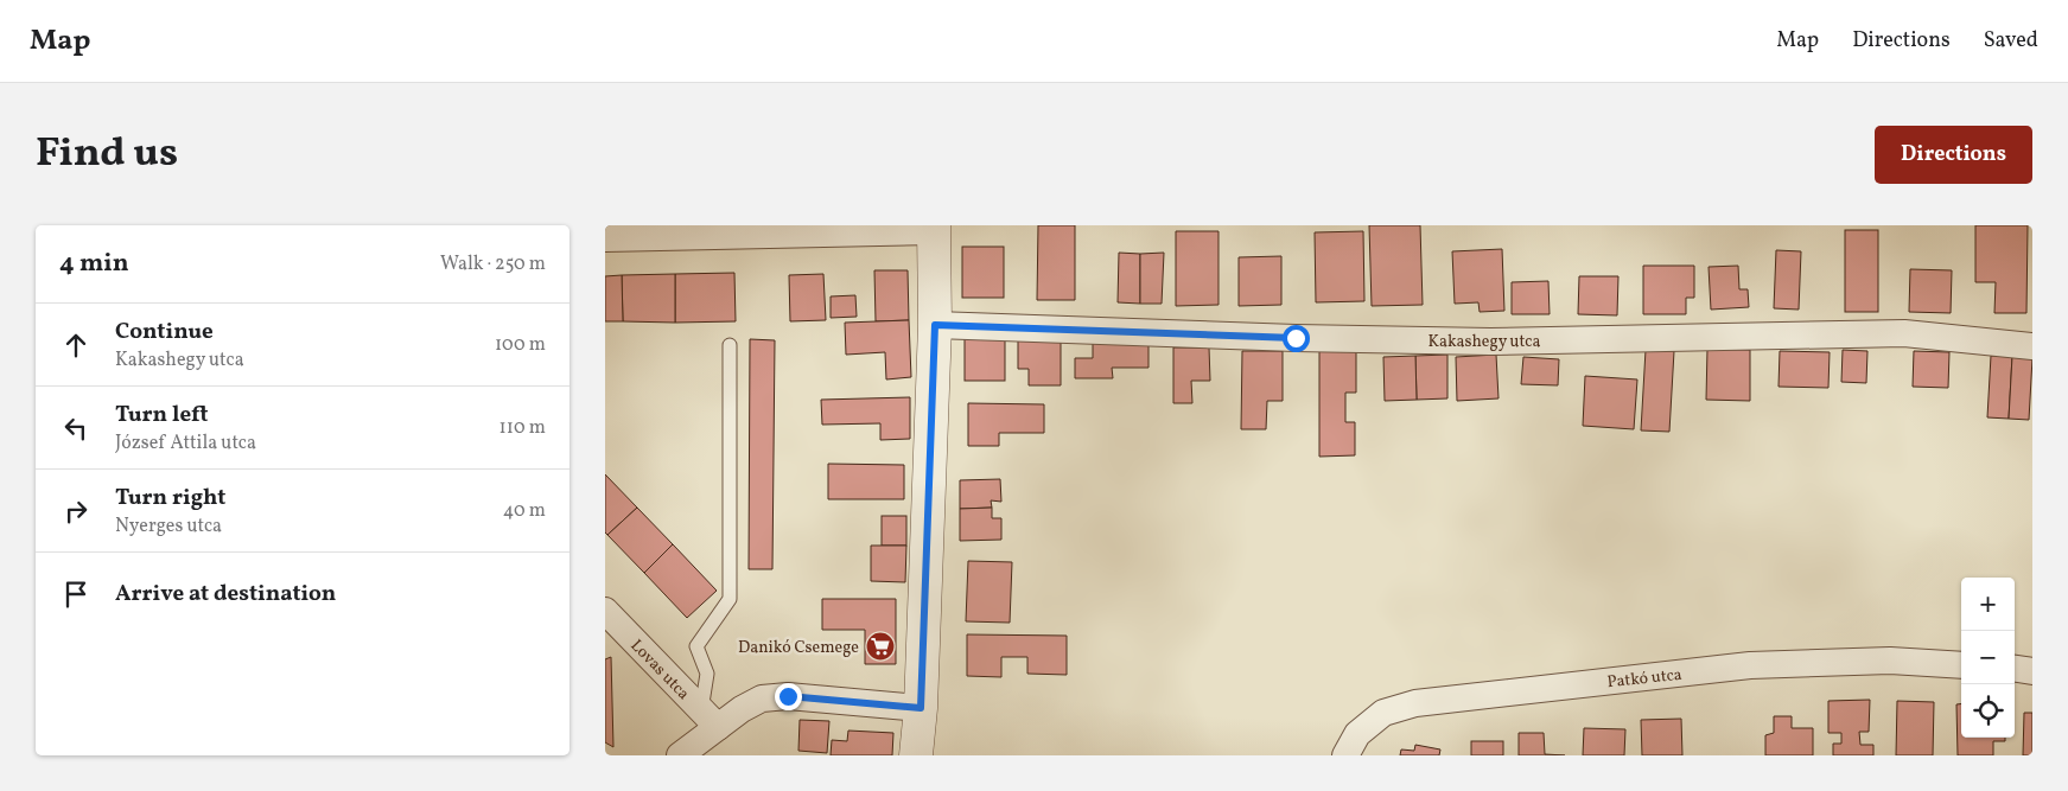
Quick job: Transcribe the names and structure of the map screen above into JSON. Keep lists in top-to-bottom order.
{
  "streets": {
    "street": ["Kakashegy utca", "Lovas utca", "Patkó utca"]
  },
  "places": {
    "supermarket": ["Danikó Csemege"]
  },
  "page": {
    "header": "Map",
    "nav": ["Map", "Directions", "Saved"],
    "title": "Find us",
    "buttons": "Directions",
    "heading": ["4 min", "Walk · 250 m"],
    "list": [
      ["Continue", "Kakashegy utca", "100 m"],
      ["Turn left", "József Attila utca", "110 m"],
      ["Turn right", "Nyerges utca", "40 m"],
      "Arrive at destination"
    ],
    "map_buttons": ["+", "−"]
  }
}
